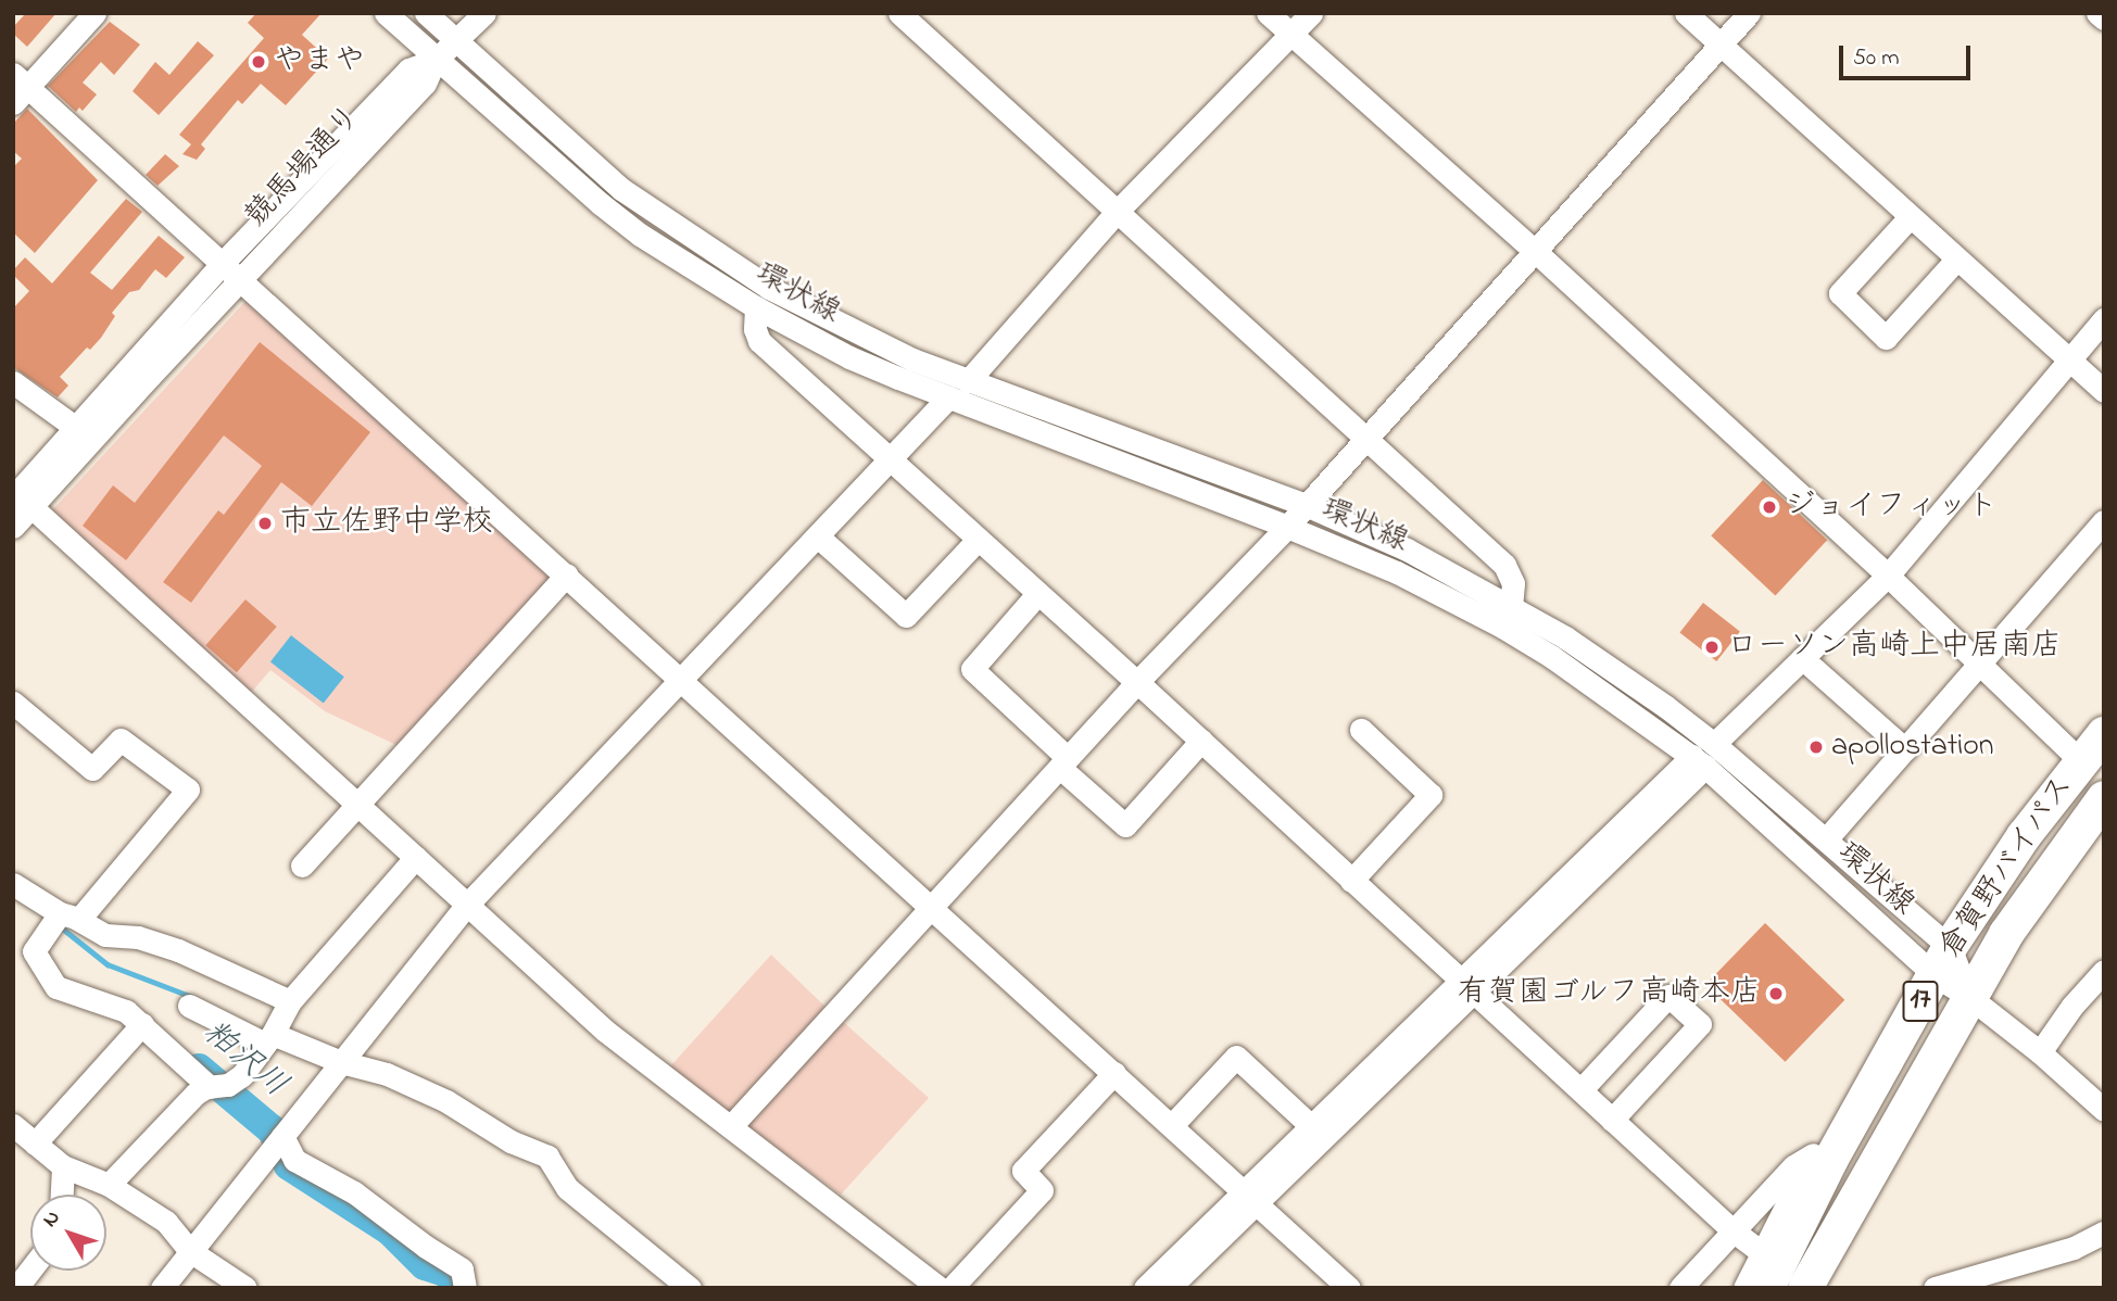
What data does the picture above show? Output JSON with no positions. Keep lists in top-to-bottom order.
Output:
{
  "streets": {
    "highway": ["倉賀野バイパス", "17"],
    "street": ["競馬場通り", "環状線"]
  },
  "crossings": [
    ["競馬場通り", "環状線"],
    ["環状線", "倉賀野バイパス"]
  ],
  "water": ["粕沢川"],
  "places": [
    "やまや",
    "ジョイフィット",
    "市立佐野中学校",
    "ローソン高崎上中居南店",
    "apollostation",
    "有賀園ゴルフ高崎本店"
  ],
  "scale_bar": "50 m",
  "north": "top left"
}
